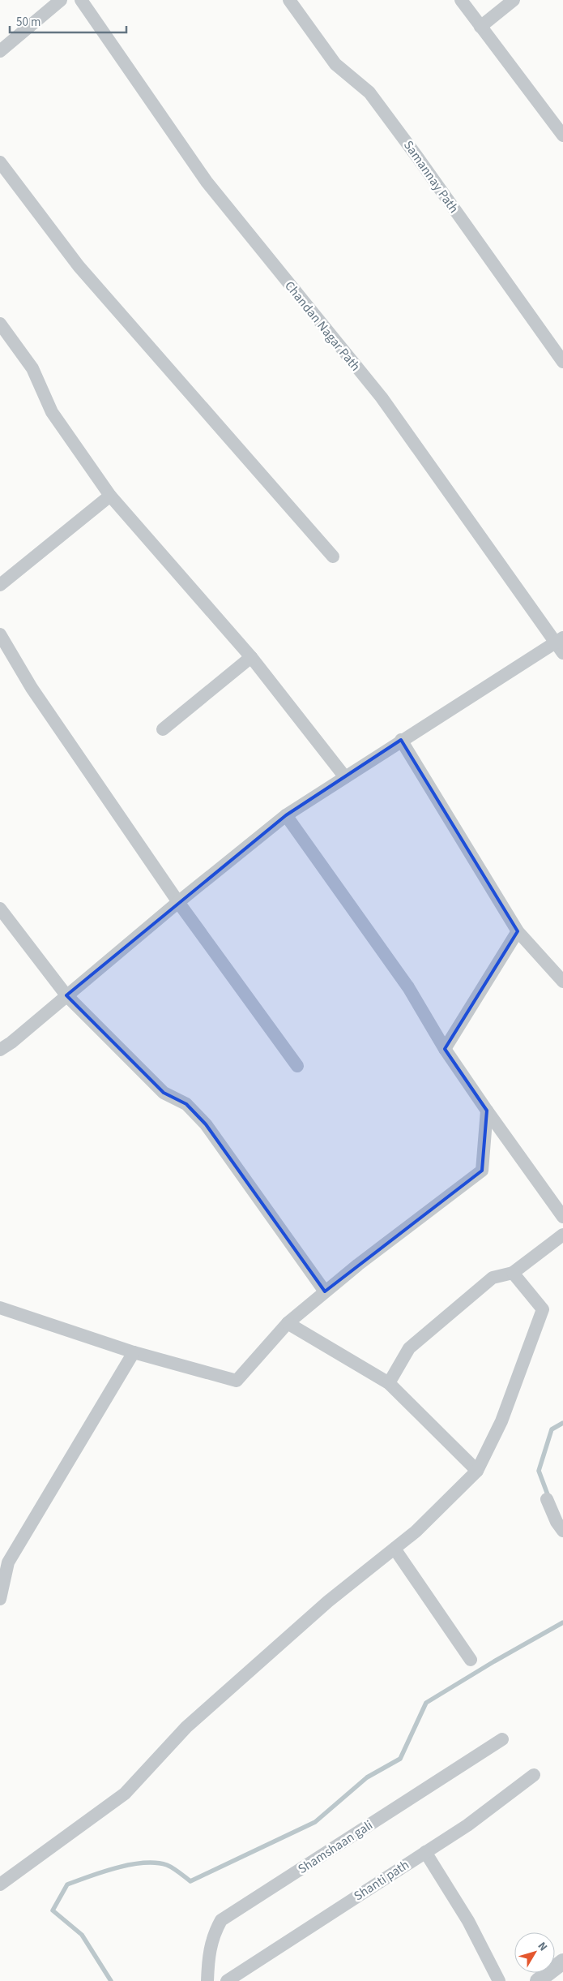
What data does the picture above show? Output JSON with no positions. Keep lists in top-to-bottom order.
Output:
{
  "streets": {
    "street": [
      "Samannay Path",
      "Chandan Nagar Path",
      "Shamshaan gali",
      "Shanti path"
    ]
  },
  "scale_bar": "50 m",
  "north": "top right"
}
